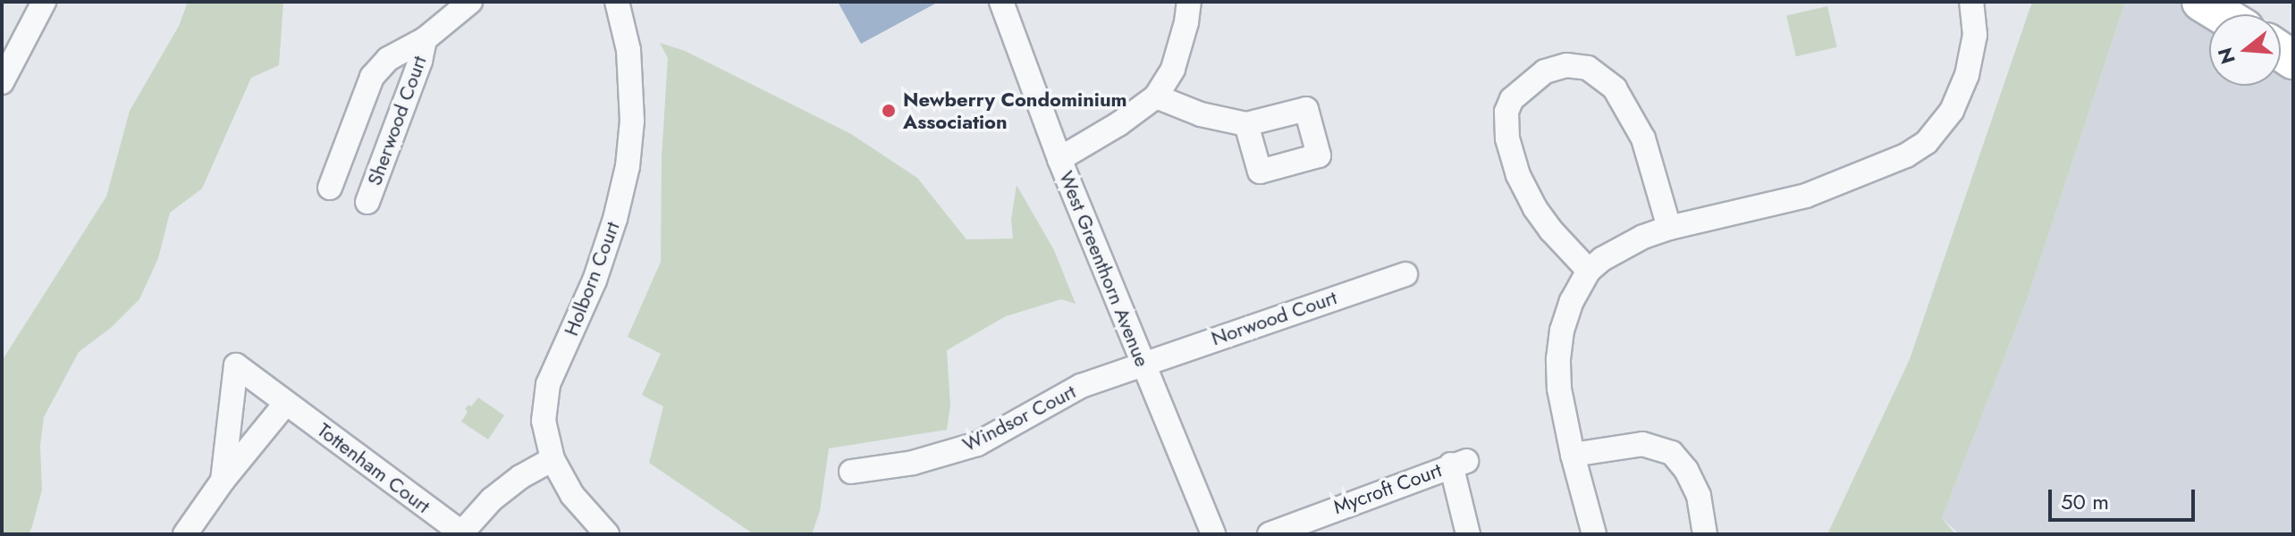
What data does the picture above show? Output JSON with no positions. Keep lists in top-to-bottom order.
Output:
{
  "streets": {
    "street": [
      "Sherwood Court",
      "West Greenthorn Avenue",
      "Holborn Court",
      "Norwood Court",
      "Windsor Court",
      "Tottenham Court",
      "Mycroft Court"
    ]
  },
  "crossings": [
    ["West Greenthorn Avenue", "Norwood Court"],
    ["West Greenthorn Avenue", "Windsor Court"],
    ["Norwood Court", "Windsor Court"]
  ],
  "places": ["Newberry Condominium Association"],
  "scale_bar": "50 m",
  "north": "left"
}
